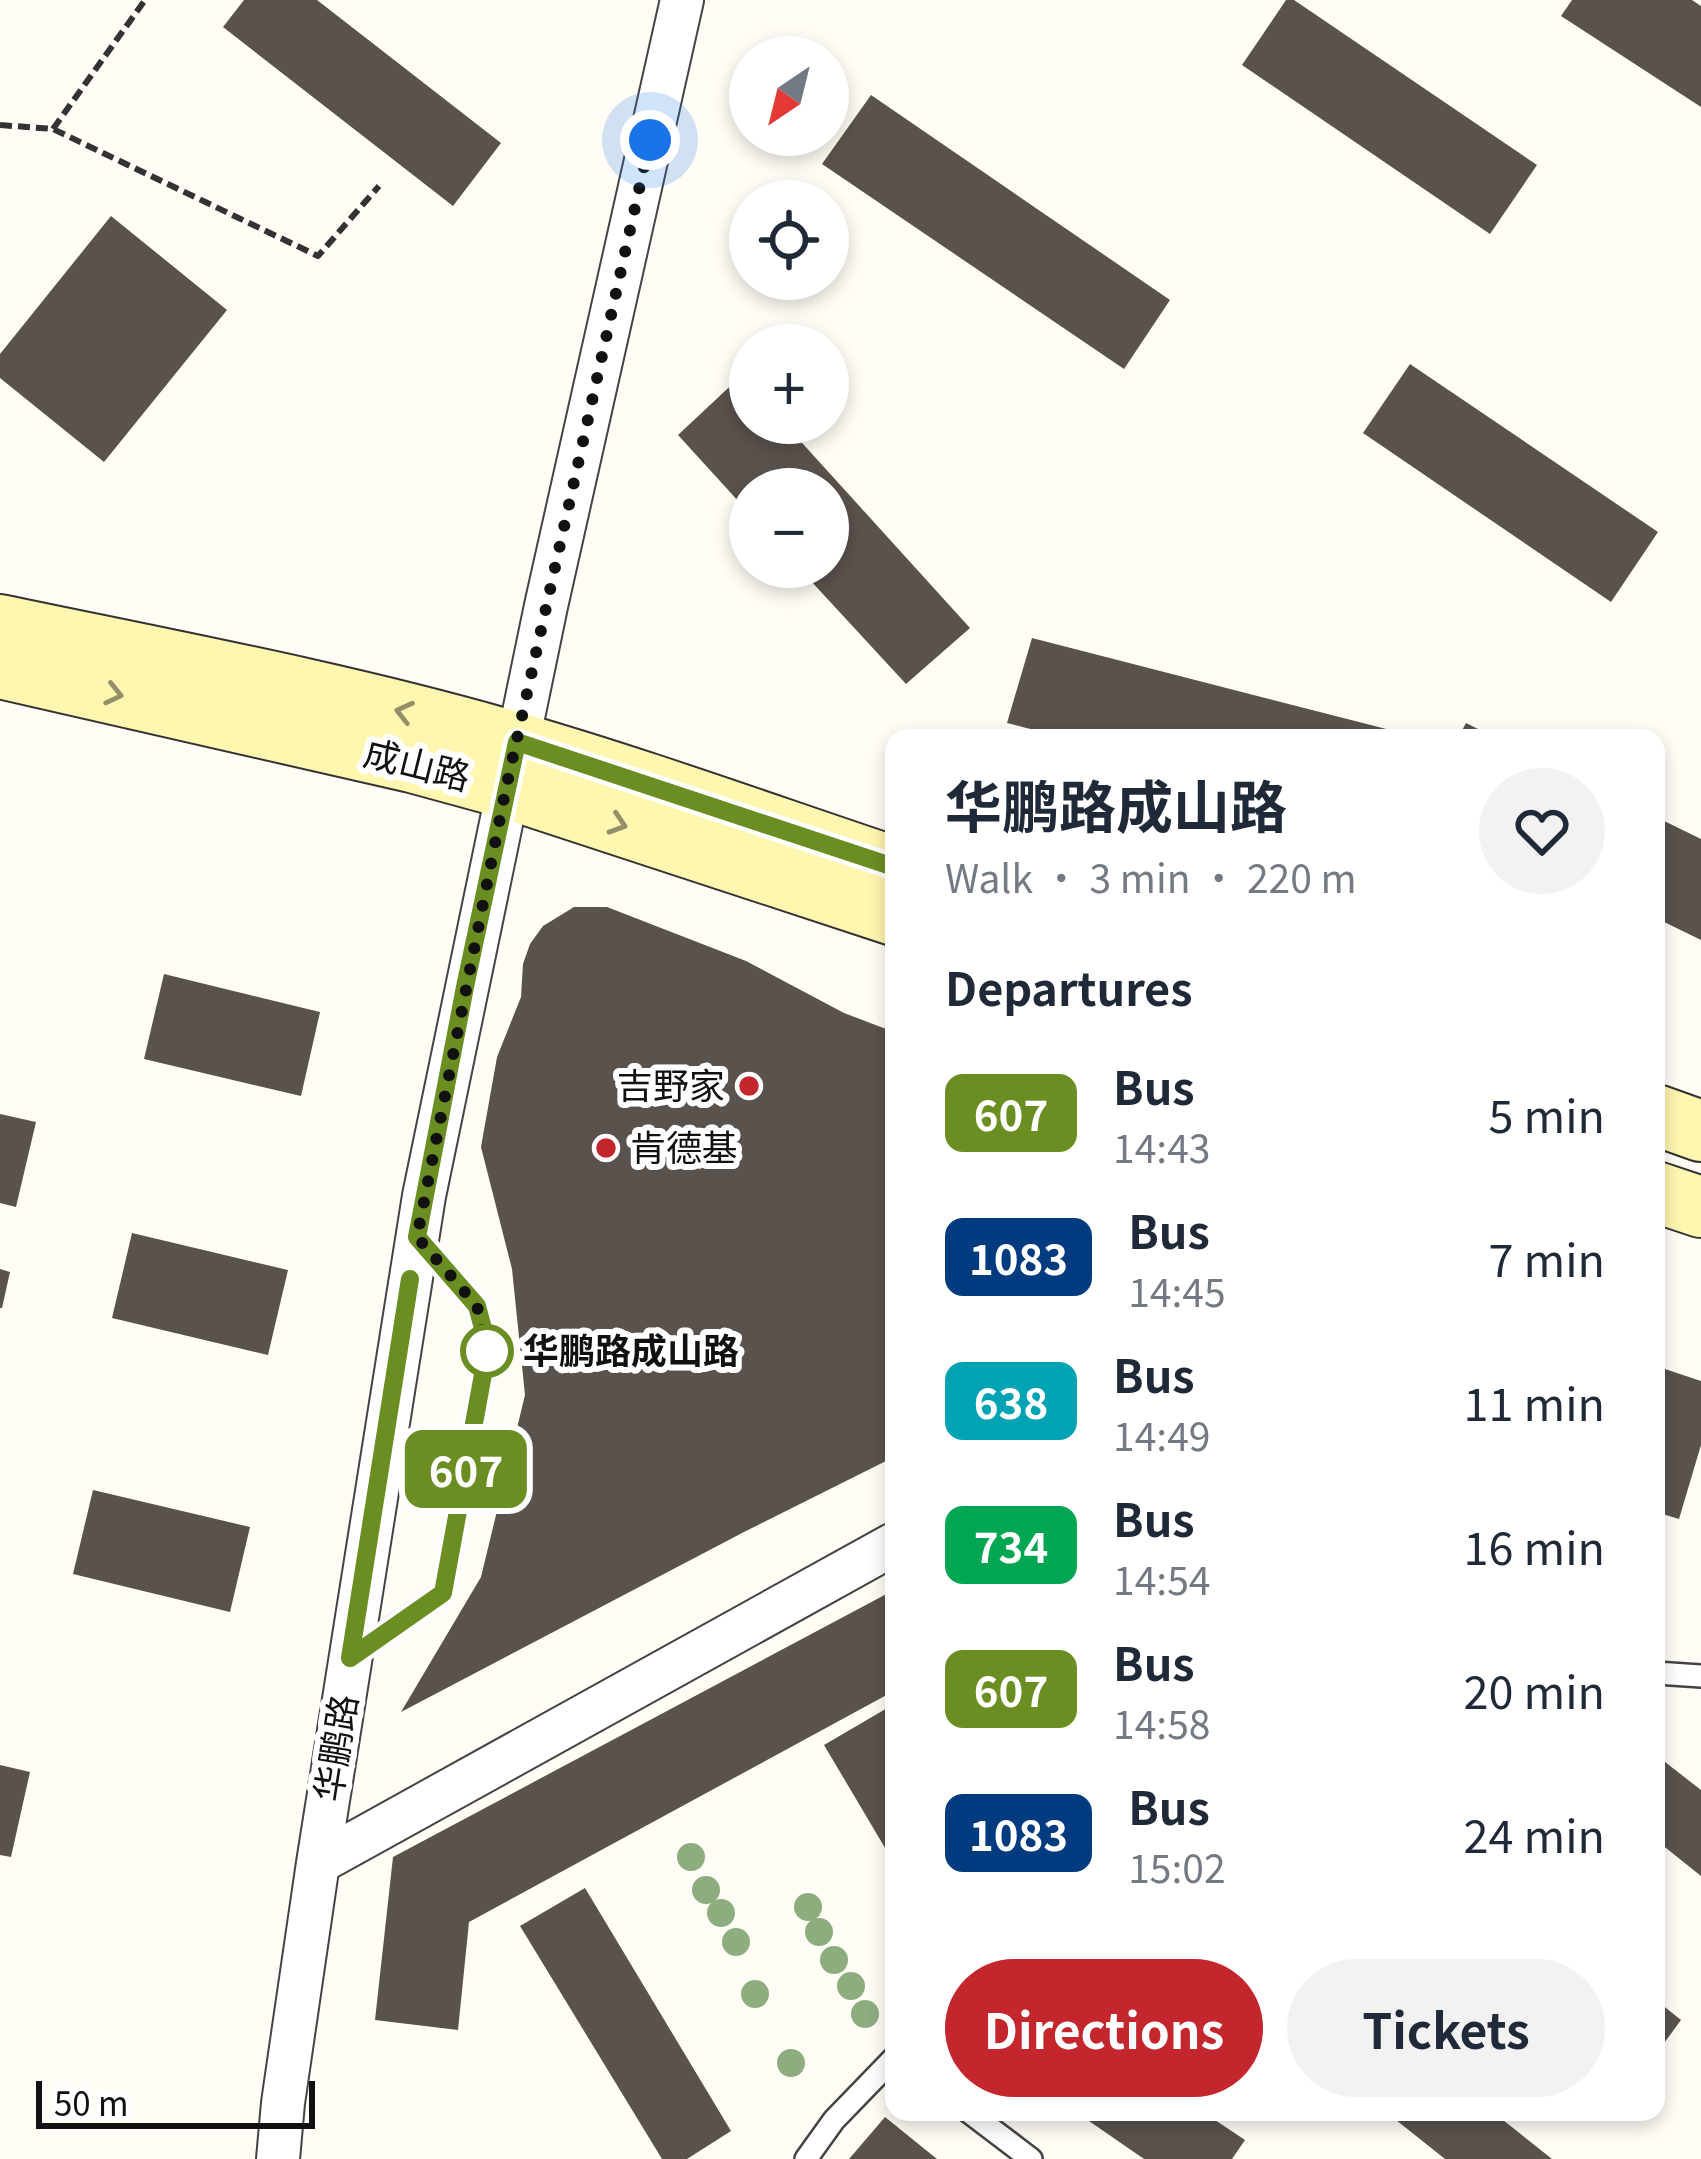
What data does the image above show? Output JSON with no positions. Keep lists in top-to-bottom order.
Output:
{
  "streets": {
    "main road": ["成山路"],
    "street": ["华鹏路"]
  },
  "crossings": [
    ["成山路", "华鹏路"]
  ],
  "places": ["吉野家", "肯德基", "华鹏路成山路"],
  "lines": ["bus line 607"],
  "scale_bar": "50 m",
  "north": "bottom left",
  "page": {
    "on_map": "607",
    "map_buttons": ["+", "−"],
    "heading": [
      ["华鹏路成山路", "Walk · 3 min · 220 m"],
      "Departures"
    ],
    "list": [
      {
        "mark": "607",
        "name": "Bus",
        "note": "14:43",
        "value": "5 min"
      },
      {
        "mark": "1083",
        "name": "Bus",
        "note": "14:45",
        "value": "7 min"
      },
      {
        "mark": "638",
        "name": "Bus",
        "note": "14:49",
        "value": "11 min"
      },
      {
        "mark": "734",
        "name": "Bus",
        "note": "14:54",
        "value": "16 min"
      },
      {
        "mark": "607",
        "name": "Bus",
        "note": "14:58",
        "value": "20 min"
      },
      {
        "mark": "1083",
        "name": "Bus",
        "note": "15:02",
        "value": "24 min"
      }
    ],
    "buttons": ["Directions", "Tickets"],
    "scale": "50 m"
  }
}
